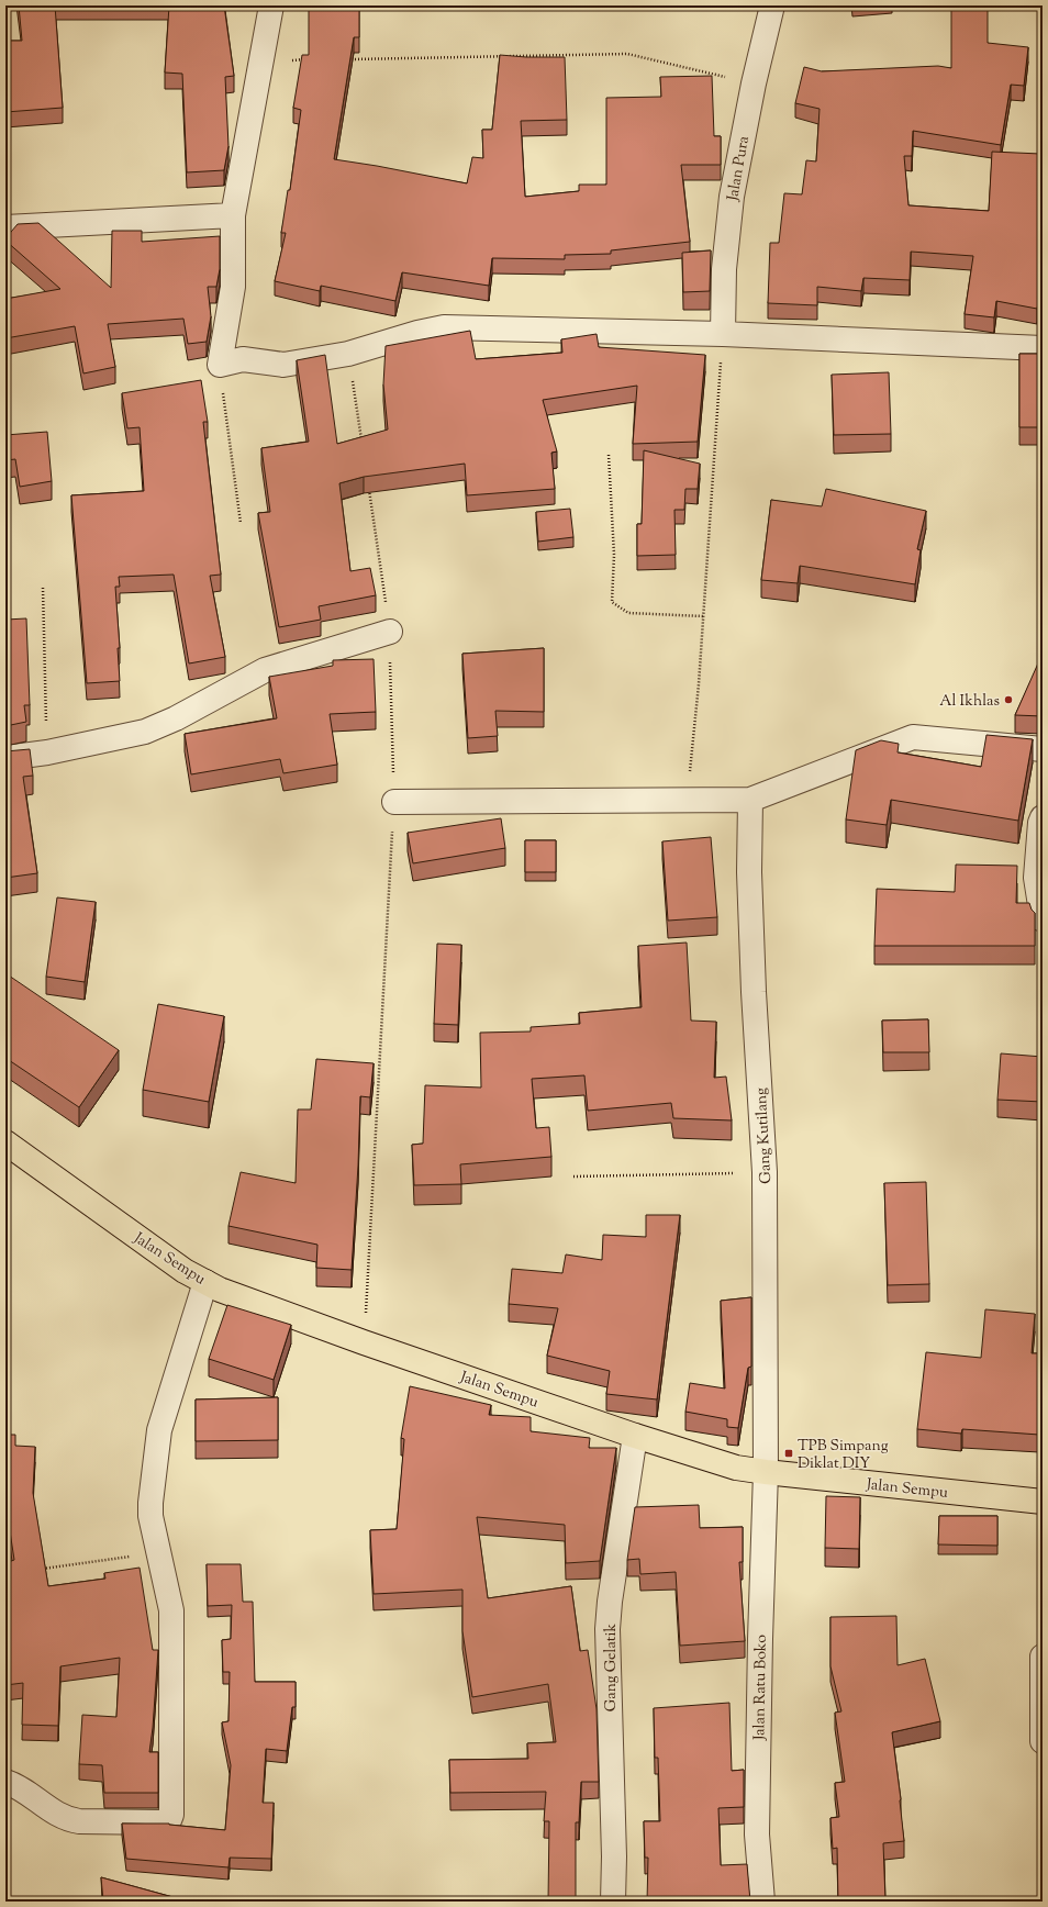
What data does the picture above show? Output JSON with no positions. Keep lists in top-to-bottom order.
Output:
{
  "streets": {
    "main road": ["Jalan Sempu"],
    "street": [
      "Jalan Pura",
      "Gang Kutilang",
      "Gang Gelatik",
      "Jalan Ratu Boko"
    ]
  },
  "crossings": [
    ["Gang Kutilang", "Jalan Sempu"],
    ["Gang Kutilang", "Jalan Ratu Boko"],
    ["Jalan Sempu", "Gang Gelatik"],
    ["Jalan Sempu", "Jalan Ratu Boko"]
  ],
  "places": {
    "other": ["Al Ikhlas"],
    "transit": ["TPB Simpang Diklat DIY"]
  }
}
